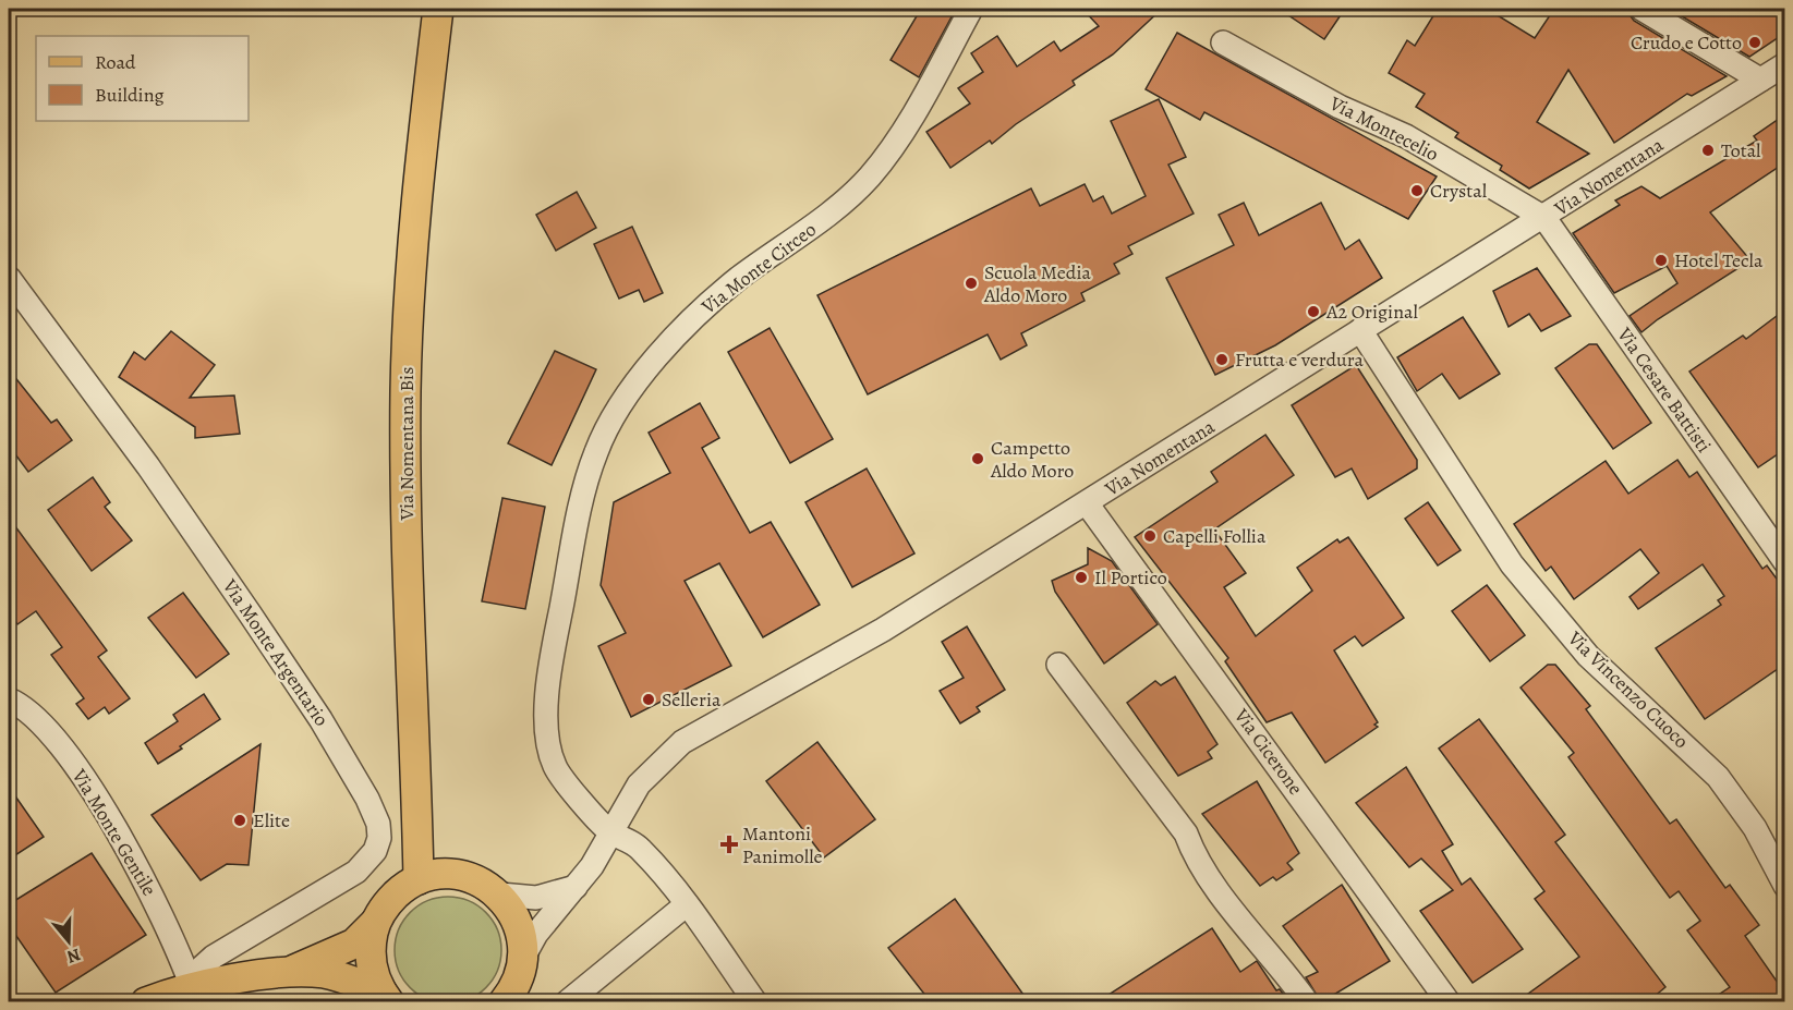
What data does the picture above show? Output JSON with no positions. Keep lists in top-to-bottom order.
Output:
{
  "streets": {
    "main road": ["Via Nomentana Bis"],
    "street": [
      "Via Montecelio",
      "Via Nomentana",
      "Via Monte Circeo",
      "Via Cesare Battisti",
      "Via Monte Argentario",
      "Via Vincenzo Cuoco",
      "Via Cicerone",
      "Via Monte Gentile"
    ]
  },
  "crossings": [
    ["Via Montecelio", "Via Nomentana"],
    ["Via Montecelio", "Via Cesare Battisti"],
    ["Via Nomentana", "Via Monte Circeo"],
    ["Via Nomentana", "Via Cesare Battisti"],
    ["Via Nomentana", "Via Vincenzo Cuoco"],
    ["Via Nomentana", "Via Cicerone"],
    ["Via Monte Argentario", "Via Monte Gentile"]
  ],
  "places": {
    "other": [
      "Crudo e Cotto",
      "Total",
      "Crystal",
      "Hotel Tecla",
      "Scuola Media Aldo Moro",
      "A2 Original",
      "Frutta e verdura",
      "Campetto Aldo Moro",
      "Capelli Follia",
      "Il Portico",
      "Selleria",
      "Elite"
    ],
    "health": ["Mantoni Panimolle"]
  },
  "legend": ["Road", "Building"],
  "north": "bottom"
}
